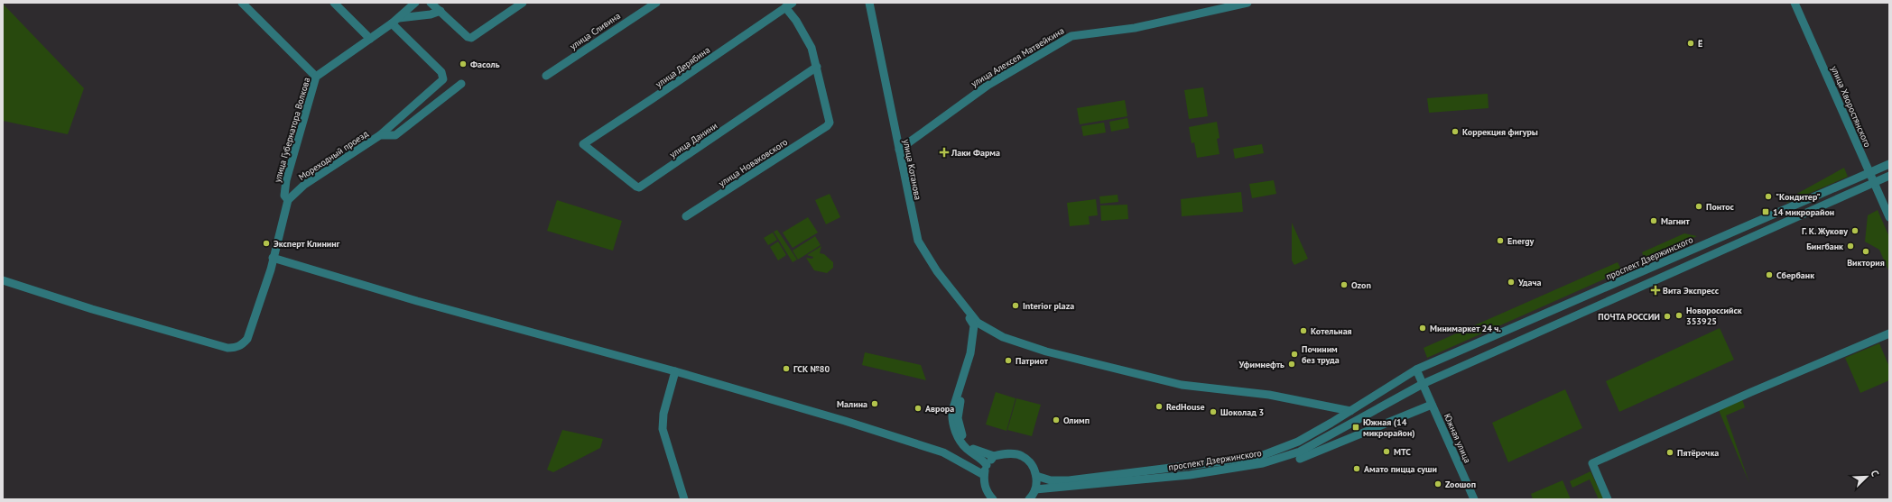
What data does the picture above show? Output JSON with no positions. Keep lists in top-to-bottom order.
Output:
{
  "streets": {
    "street": [
      "улица Сливина",
      "улица Алексея Матвейкина",
      "улица Дерябина",
      "улица Хворостянского",
      "улица Губернатора Волкова",
      "улица Данини",
      "Мореходный проезд",
      "улица Новаковского",
      "улица Котанова",
      "проспект Дзержинского",
      "Южная улица"
    ]
  },
  "crossings": [
    ["улица Алексея Матвейкина", "улица Котанова"],
    ["улица Дерябина", "улица Данини"],
    ["улица Хворостянского", "проспект Дзержинского"],
    ["улица Губернатора Волкова", "Мореходный проезд"],
    ["улица Данини", "улица Новаковского"],
    ["проспект Дзержинского", "Южная улица"]
  ],
  "places": {
    "other": [
      "Ё",
      "Фасоль",
      "Коррекция фигуры",
      "\"Кондитер\"",
      "Понтос",
      "Магнит",
      "Г. К. Жукову",
      "Energy",
      "Эксперт Клининг",
      "Бингбанк",
      "Виктория",
      "Сбербанк",
      "Удача",
      "Ozon",
      "Interior plaza",
      "Новороссийск 353925",
      "ПОЧТА РОССИИ",
      "Минимаркет 24 ч.",
      "Котельная",
      "Починим без труда",
      "Патриот",
      "Уфимнефть",
      "ГСК №80",
      "Малина",
      "RedHouse",
      "Аврора",
      "Шоколад 3",
      "Олимп",
      "МТС",
      "Пятёрочка",
      "Амато пицца суши",
      "Zooшоп"
    ],
    "health": ["Лаки Фарма", "Вита Экспресс"],
    "transit": ["14 микрорайон", "Южная (14 микрорайон)"]
  },
  "north": "top right"
}
